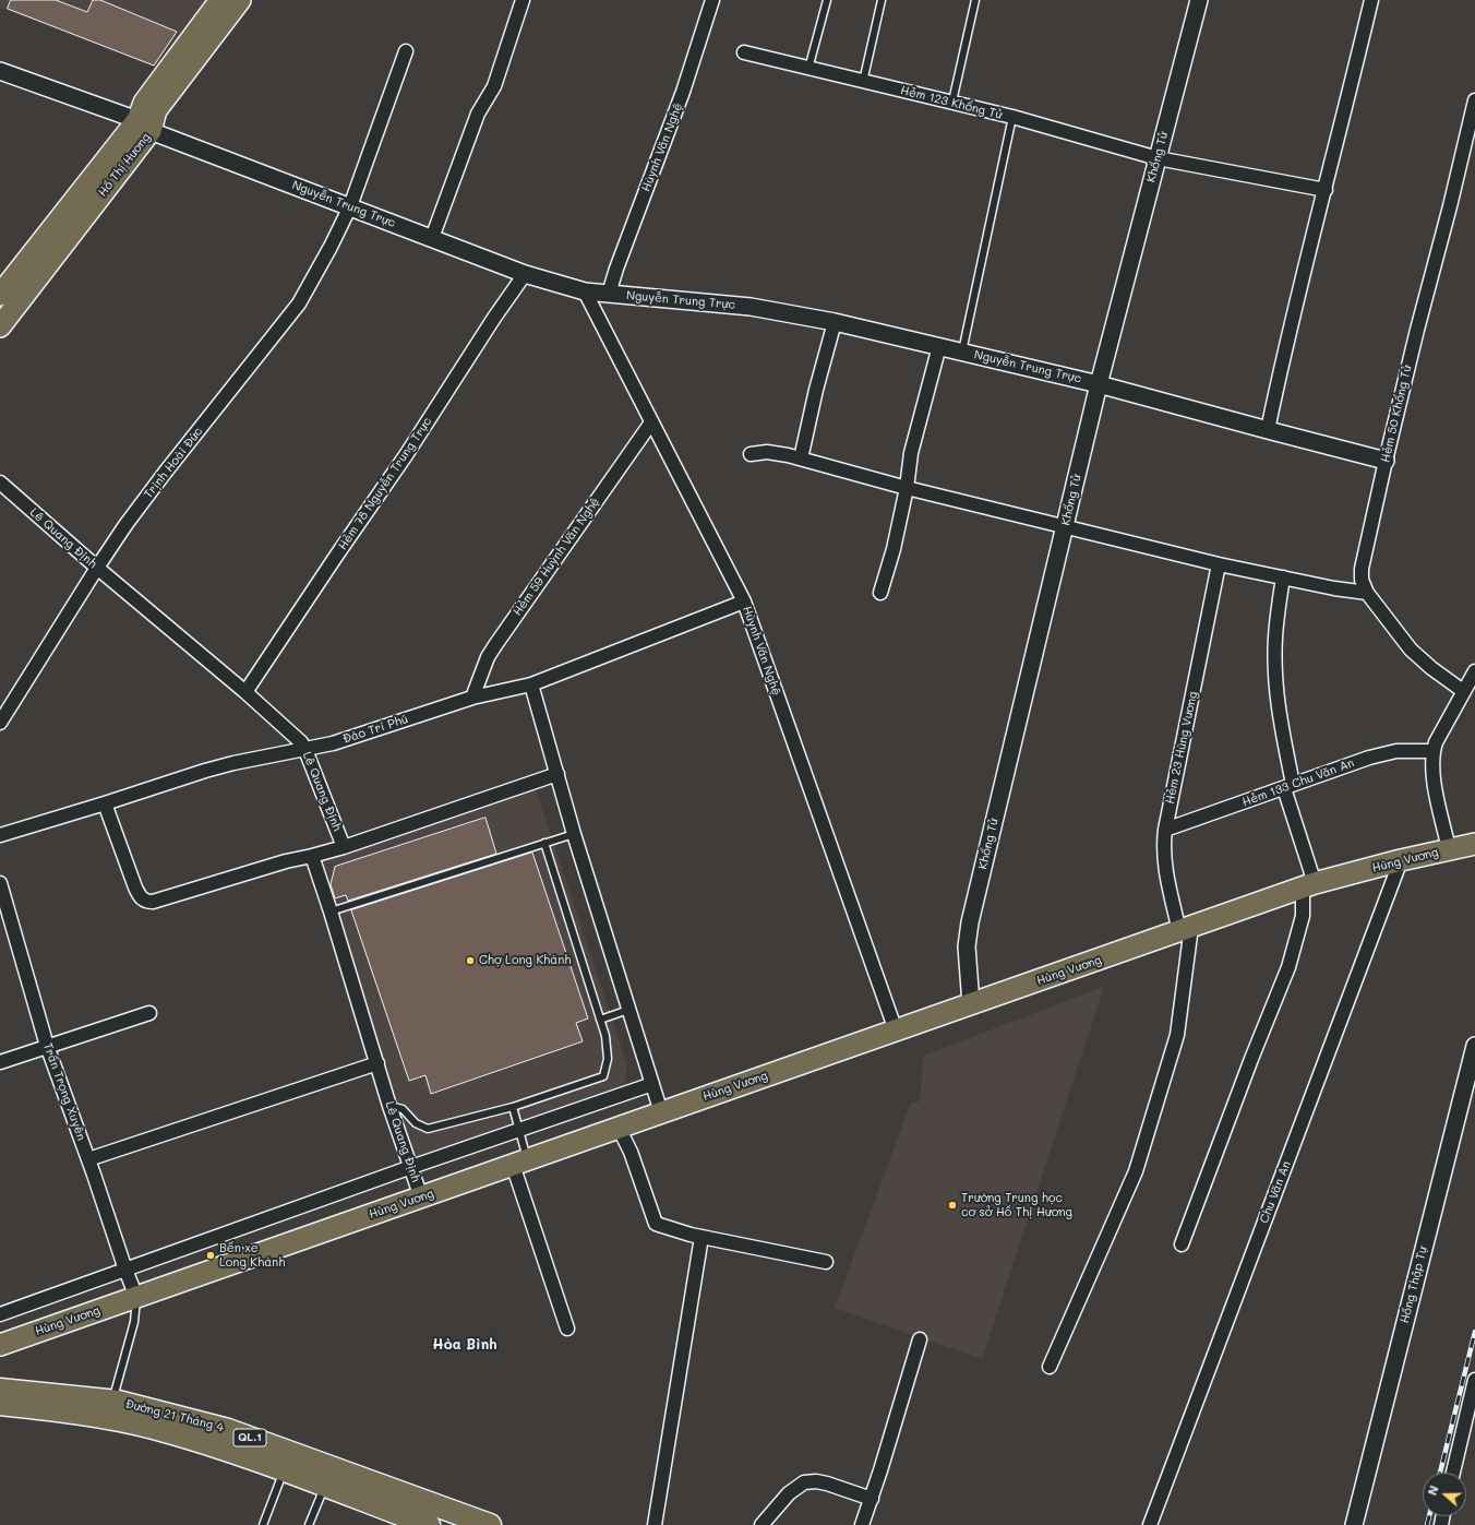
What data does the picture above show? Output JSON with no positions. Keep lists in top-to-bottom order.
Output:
{
  "streets": {
    "highway": ["Đường 21 Tháng 4", "QL.1"],
    "main road": ["Hồ Thị Hương", "Hùng Vương"],
    "street": [
      "Hẻm 123 Khổng Tử",
      "Hùynh Văn Nghệ",
      "Khổng Tử",
      "Nguyễn Trung Trực",
      "Hẻm 50 Khổng Tử",
      "Trịnh Hoài Đức",
      "Hẻm 78 Nguyễn Trung Trực",
      "Lê Quang Định",
      "Hẻm 59 Huỳnh Văn Nghệ",
      "Đào Trí Phú",
      "Hẻm 23 Hùng Vương",
      "Hẻm 133 Chu Văn An",
      "Trần Trọng Xuyên",
      "Chu Văn An",
      "Hồng Thập Tự"
    ]
  },
  "crossings": [
    ["Hẻm 123 Khổng Tử", "Khổng Tử"],
    ["Hùynh Văn Nghệ", "Nguyễn Trung Trực"],
    ["Hùynh Văn Nghệ", "Hẻm 59 Huỳnh Văn Nghệ"],
    ["Hùynh Văn Nghệ", "Đào Trí Phú"],
    ["Hùynh Văn Nghệ", "Hùng Vương"],
    ["Khổng Tử", "Nguyễn Trung Trực"],
    ["Khổng Tử", "Hùng Vương"],
    ["Hồ Thị Hương", "Nguyễn Trung Trực"],
    ["Nguyễn Trung Trực", "Hẻm 50 Khổng Tử"],
    ["Nguyễn Trung Trực", "Trịnh Hoài Đức"],
    ["Nguyễn Trung Trực", "Hẻm 78 Nguyễn Trung Trực"],
    ["Trịnh Hoài Đức", "Lê Quang Định"],
    ["Hẻm 78 Nguyễn Trung Trực", "Lê Quang Định"],
    ["Lê Quang Định", "Đào Trí Phú"],
    ["Lê Quang Định", "Hùng Vương"],
    ["Hẻm 59 Huỳnh Văn Nghệ", "Đào Trí Phú"],
    ["Hẻm 23 Hùng Vương", "Hẻm 133 Chu Văn An"],
    ["Hẻm 23 Hùng Vương", "Hùng Vương"],
    ["Hùng Vương", "Trần Trọng Xuyên"],
    ["Hùng Vương", "Chu Văn An"]
  ],
  "districts": ["Hòa Bình"],
  "places": ["Chợ Long Khánh", "Trường Trung học cơ sở Hồ Thị Hương", "Bến xe Long Khánh"],
  "north": "left"
}
